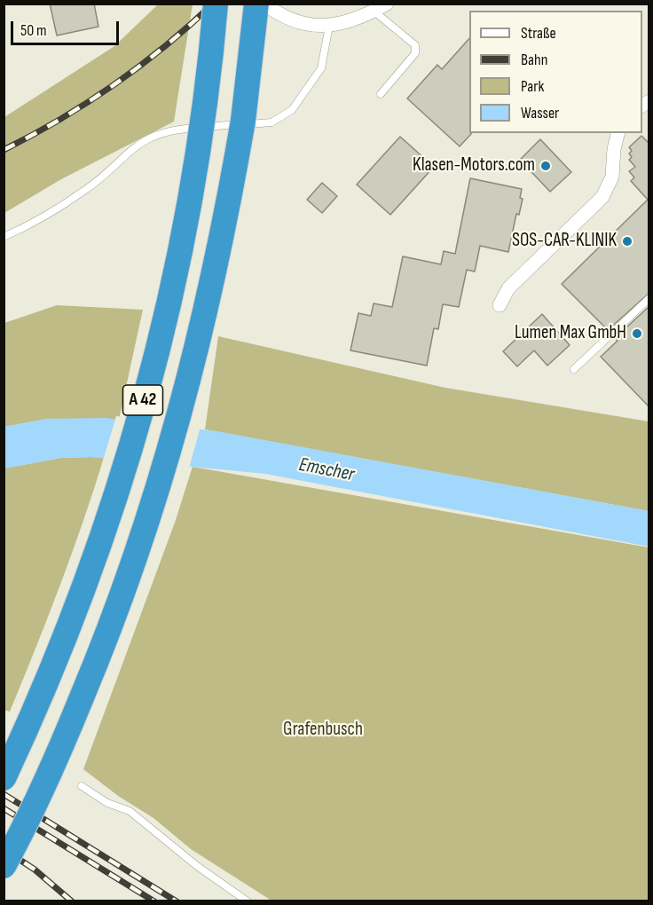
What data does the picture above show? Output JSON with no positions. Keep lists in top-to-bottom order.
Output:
{
  "streets": {
    "highway": ["A 42"]
  },
  "water": ["Emscher"],
  "parks": ["Grafenbusch"],
  "places": ["Klasen-Motors.com", "SOS-CAR-KLINIK", "Lumen Max GmbH"],
  "legend": [
    "Straße",
    "Bahn",
    "Park",
    "Wasser"
  ],
  "scale_bar": "50 m"
}
